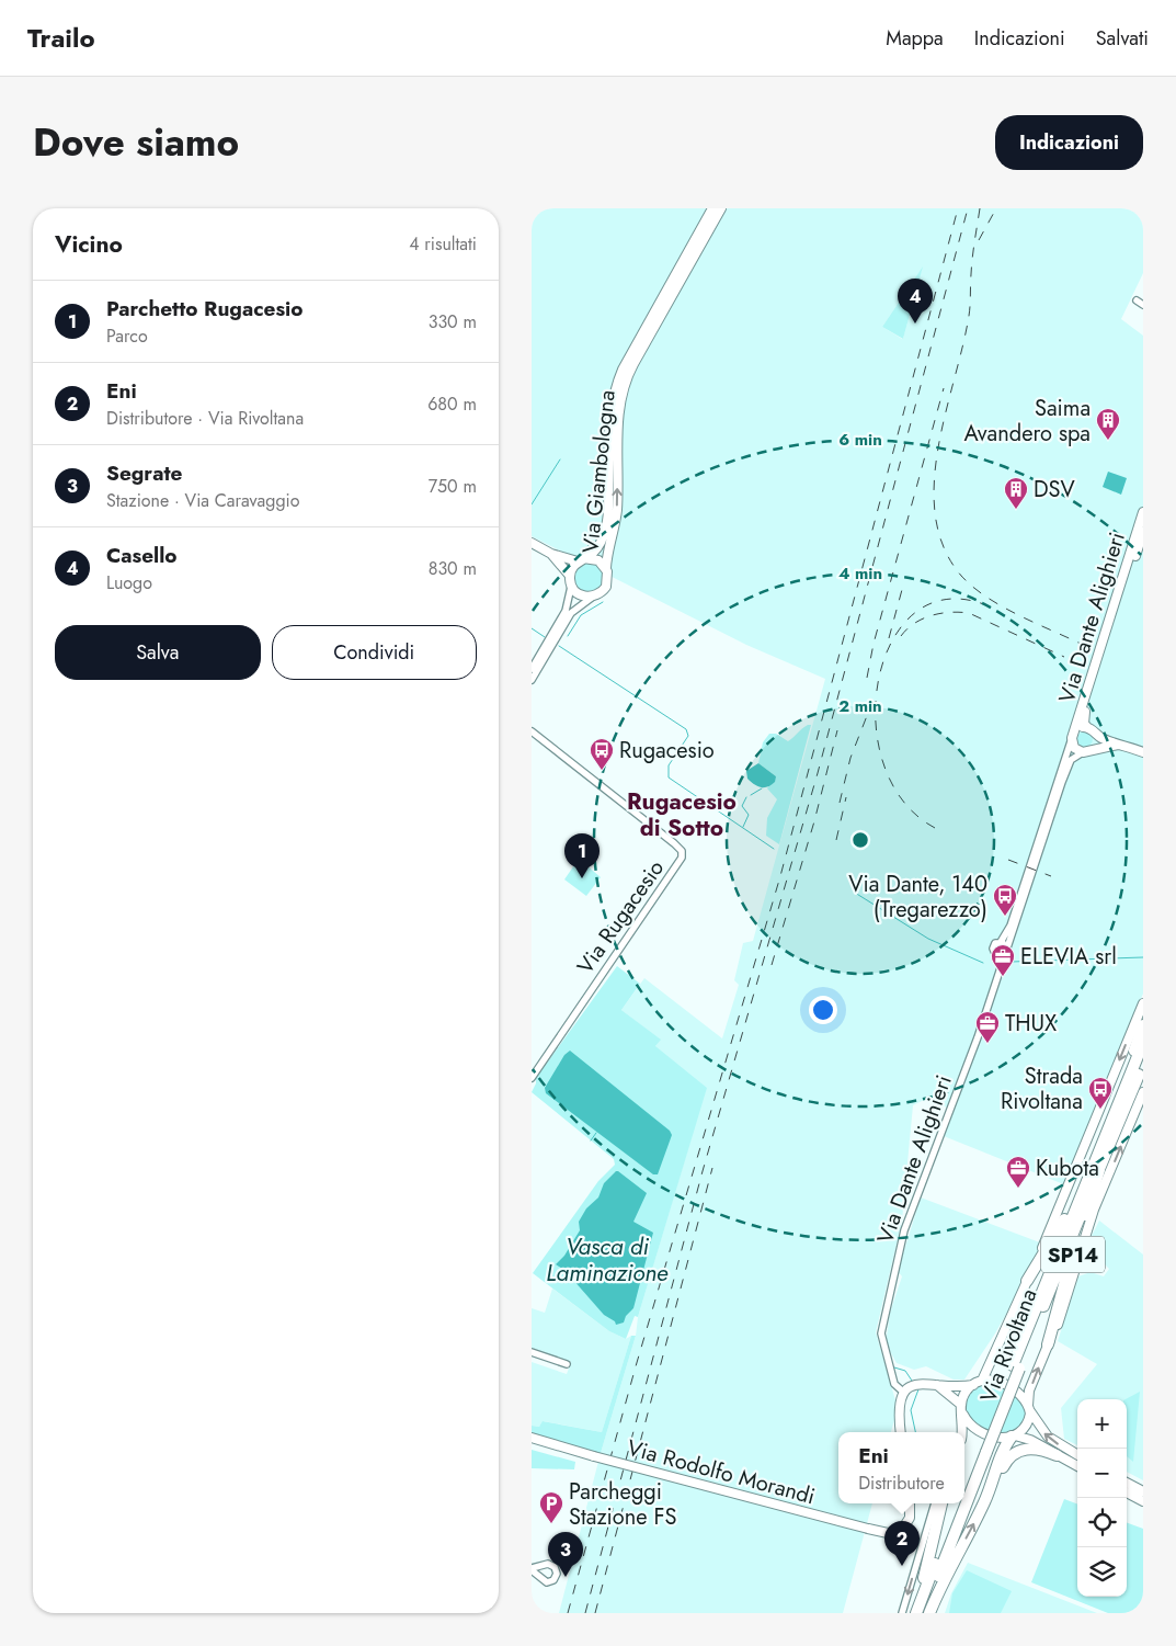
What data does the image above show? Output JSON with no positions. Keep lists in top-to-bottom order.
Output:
{
  "streets": {
    "highway": ["SP14", "Via Rivoltana"],
    "street": [
      "Via Giambologna",
      "Via Dante Alighieri",
      "Via Rugacesio",
      "Via Rodolfo Morandi"
    ]
  },
  "crossings": [
    ["SP14", "Via Rivoltana"]
  ],
  "districts": ["Rugacesio di Sotto"],
  "water": ["Vasca di Laminazione"],
  "places": {
    "building": ["Saima Avandero spa", "DSV"],
    "bus stop": ["Rugacesio", "Via Dante, 140 (Tregarezzo)", "Strada Rivoltana"],
    "office": ["ELEVIA srl", "THUX", "Kubota"],
    "parking": ["Parcheggi Stazione FS"]
  },
  "page": {
    "header": "Trailo",
    "nav": ["Mappa", "Indicazioni", "Salvati"],
    "title": "Dove siamo",
    "buttons": [
      "Indicazioni",
      ["Salva", "Condividi"]
    ],
    "heading": ["Vicino", "4 risultati"],
    "pins": [
      "4",
      "1",
      "2",
      "3"
    ],
    "list": [
      {
        "mark": "1",
        "name": "Parchetto Rugacesio",
        "note": "Parco",
        "value": "330 m"
      },
      {
        "mark": "2",
        "name": "Eni",
        "note": "Distributore · Via Rivoltana",
        "value": "680 m"
      },
      {
        "mark": "3",
        "name": "Segrate",
        "note": "Stazione · Via Caravaggio",
        "value": "750 m"
      },
      {
        "mark": "4",
        "name": "Casello",
        "note": "Luogo",
        "value": "830 m"
      }
    ],
    "map_buttons": ["+", "−"],
    "popup": ["Eni", "Distributore"]
  },
  "rings": ["6 min", "4 min", "2 min"]
}
